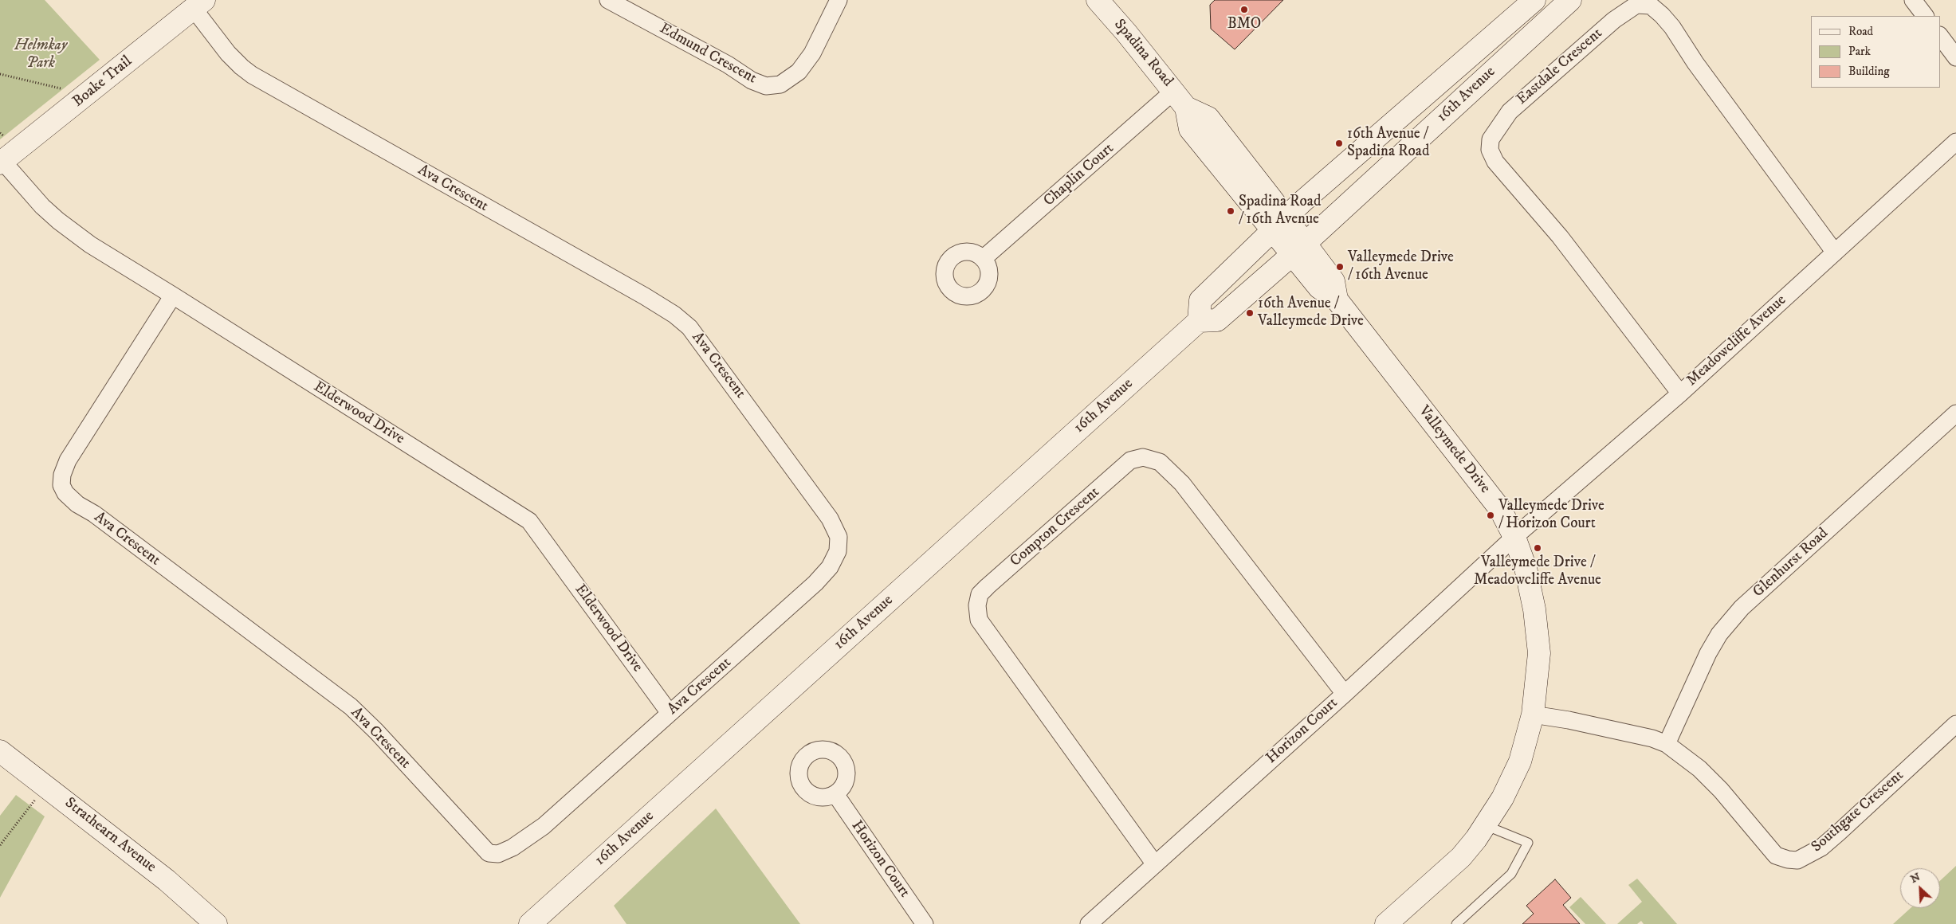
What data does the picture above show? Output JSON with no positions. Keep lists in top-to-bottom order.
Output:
{
  "streets": {
    "main road": [
      "Spadina Road",
      "Boake Trail",
      "16th Avenue",
      "Valleymede Drive",
      "Strathearn Avenue"
    ],
    "street": [
      "Edmund Crescent",
      "Eastdale Crescent",
      "Chaplin Court",
      "Ava Crescent",
      "Meadowcliffe Avenue",
      "Elderwood Drive",
      "Compton Crescent",
      "Glenhurst Road",
      "Horizon Court",
      "Southgate Crescent"
    ]
  },
  "crossings": [
    ["Spadina Road", "16th Avenue"],
    ["Spadina Road", "Chaplin Court"],
    ["Spadina Road", "Valleymede Drive"],
    ["Eastdale Crescent", "Meadowcliffe Avenue"],
    ["Boake Trail", "Ava Crescent"],
    ["Boake Trail", "Elderwood Drive"],
    ["16th Avenue", "Valleymede Drive"],
    ["Ava Crescent", "Elderwood Drive"],
    ["Meadowcliffe Avenue", "Valleymede Drive"],
    ["Meadowcliffe Avenue", "Horizon Court"],
    ["Valleymede Drive", "Horizon Court"],
    ["Valleymede Drive", "Southgate Crescent"],
    ["Compton Crescent", "Horizon Court"],
    ["Glenhurst Road", "Southgate Crescent"]
  ],
  "parks": ["Helmkay Park"],
  "places": [
    "BMO",
    "16th Avenue / Spadina Road",
    "Spadina Road / 16th Avenue",
    "Valleymede Drive / 16th Avenue",
    "16th Avenue / Valleymede Drive",
    "Valleymede Drive / Horizon Court",
    "Valleymede Drive / Meadowcliffe Avenue"
  ],
  "legend": ["Road", "Park", "Building"],
  "north": "top left"
}
